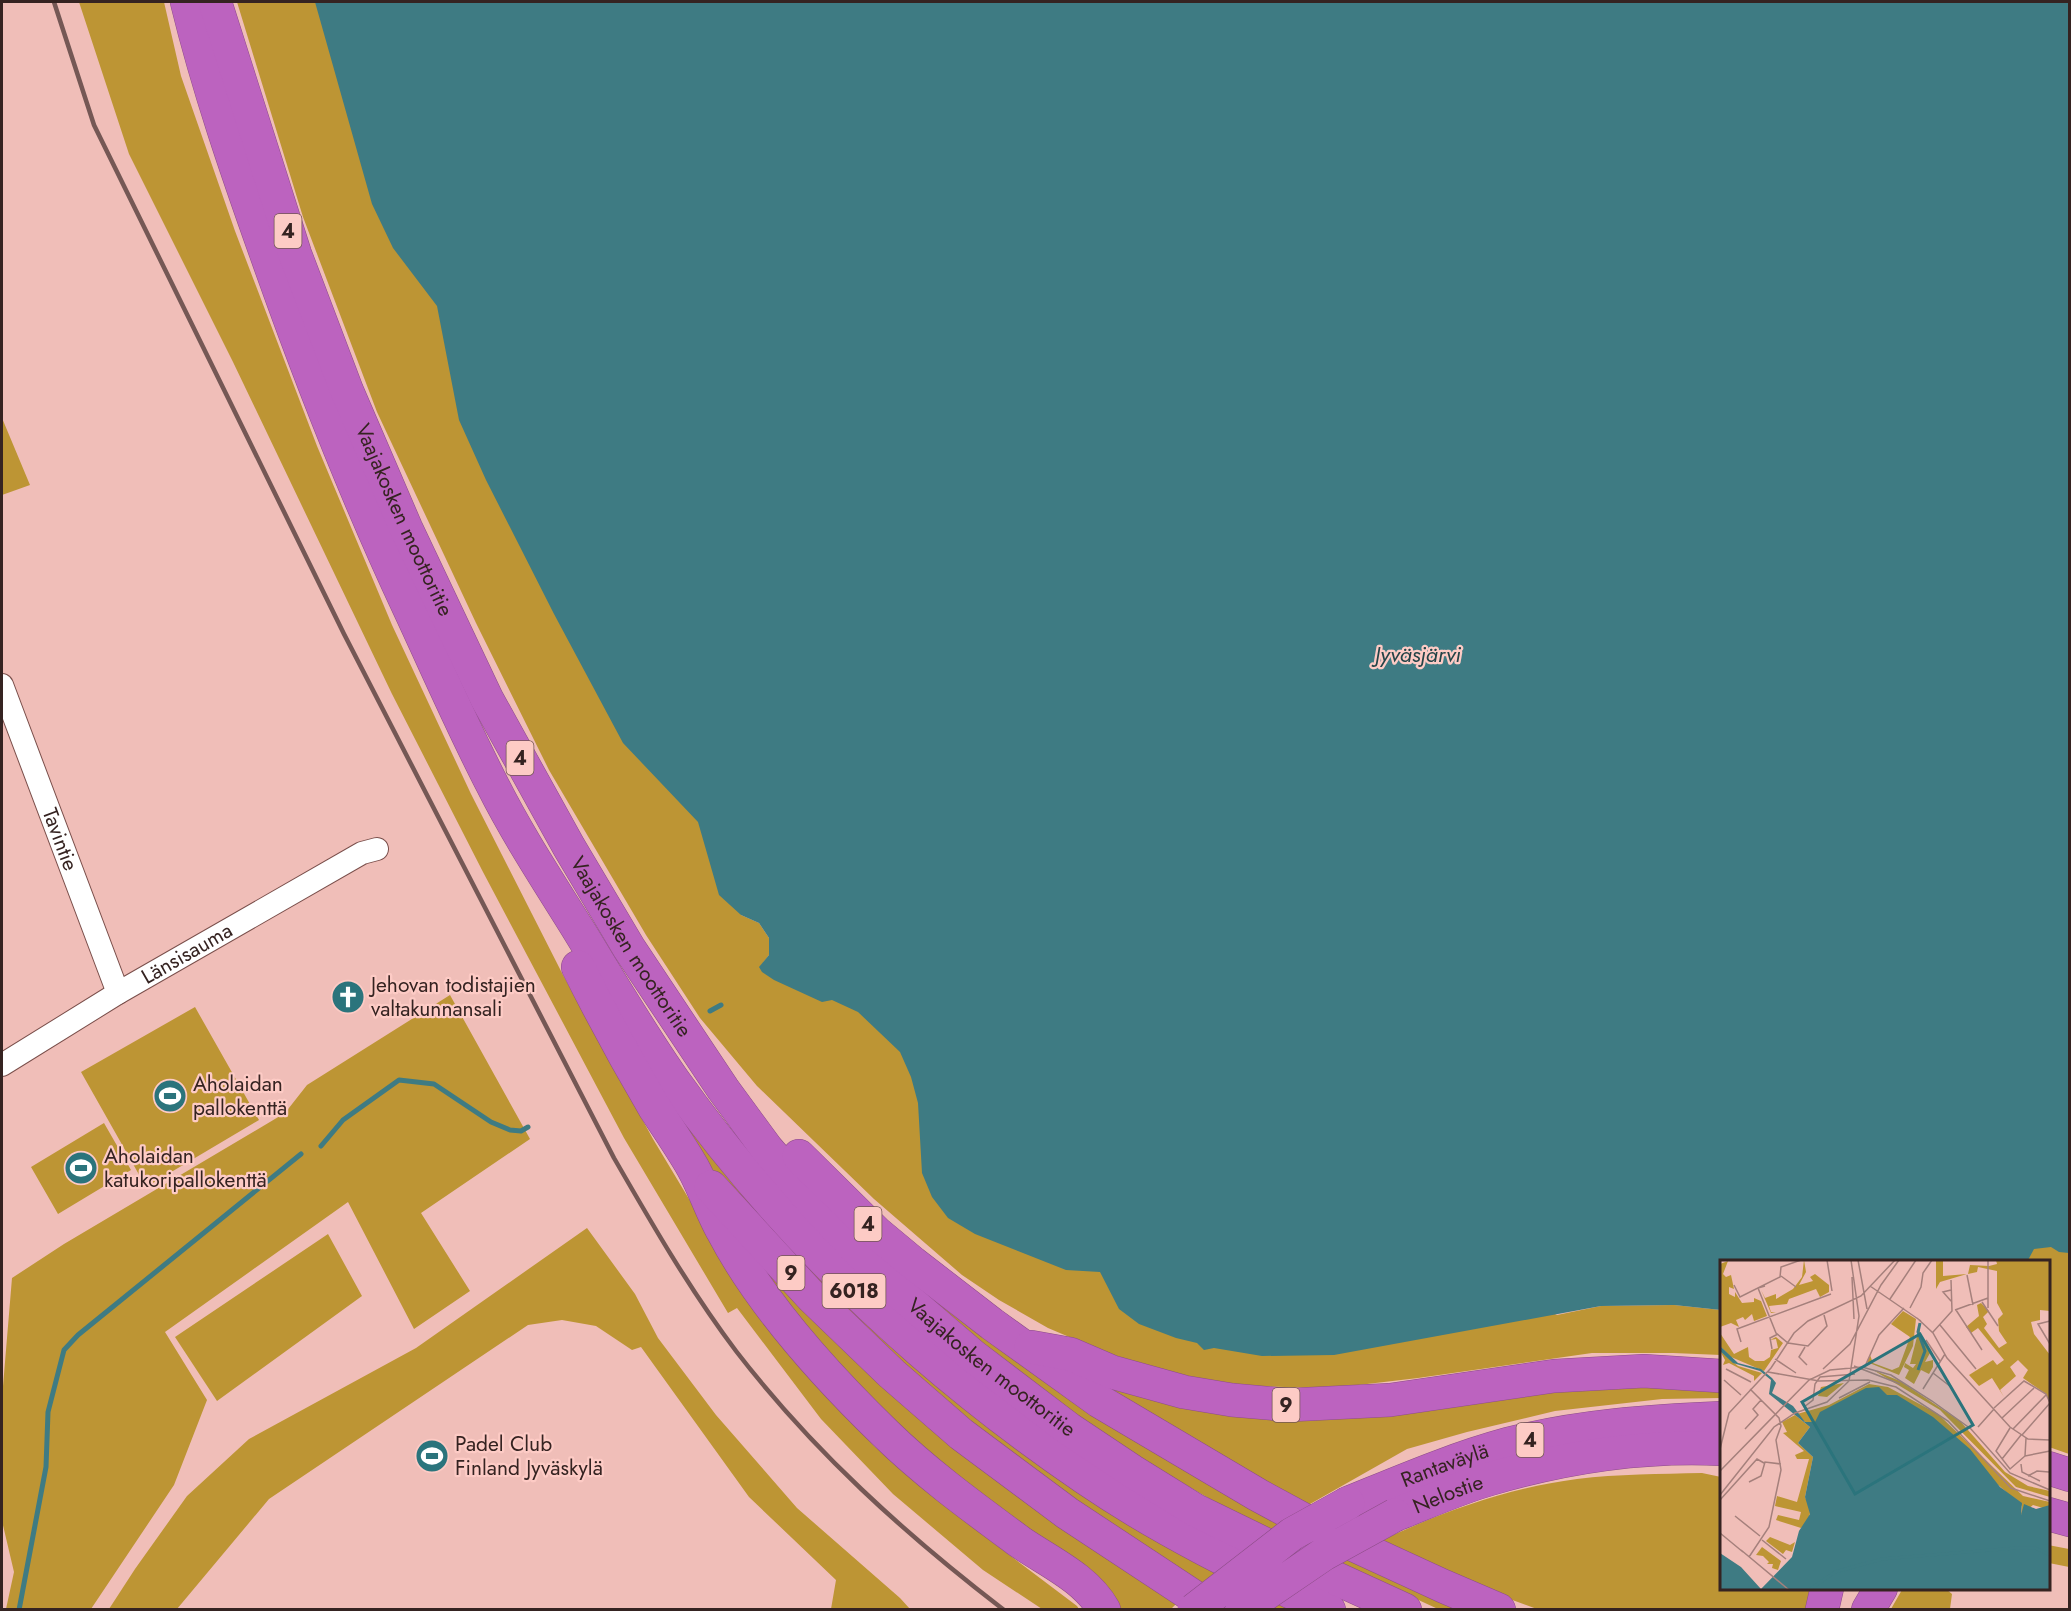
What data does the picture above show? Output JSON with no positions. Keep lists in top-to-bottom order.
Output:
{
  "streets": {
    "highway": [
      "4",
      "Vaajakosken moottoritie",
      "9",
      "6018",
      "Rantaväylä",
      "Nelostie"
    ],
    "street": ["Tavintie", "Länsisauma"]
  },
  "crossings": [
    ["4", "Vaajakosken moottoritie"],
    ["4", "9"],
    ["4", "Nelostie"],
    ["Tavintie", "Länsisauma"]
  ],
  "water": ["Jyväsjärvi"],
  "places": {
    "church": ["Jehovan todistajien valtakunnansali"],
    "sports": ["Aholaidan pallokenttä", "Aholaidan katukoripallokenttä", "Padel Club Finland Jyväskylä"]
  }
}
